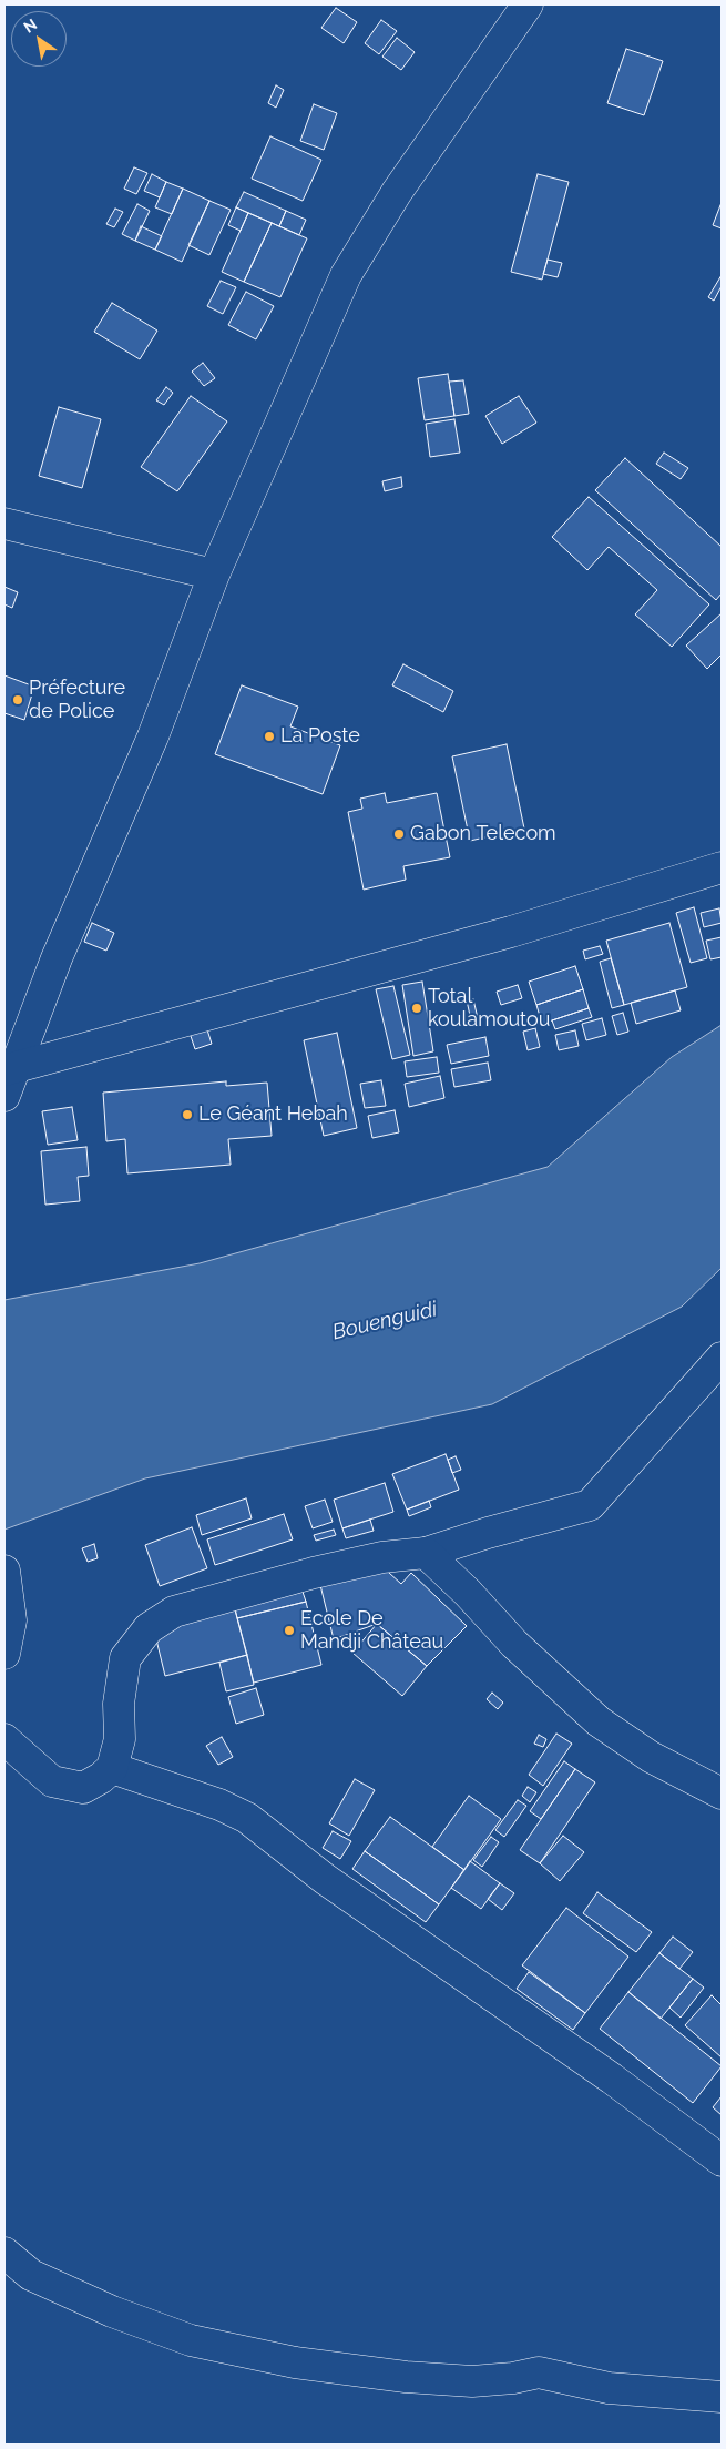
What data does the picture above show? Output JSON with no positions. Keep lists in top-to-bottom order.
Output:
{
  "water": ["Bouenguidi"],
  "places": [
    "Préfecture de Police",
    "La Poste",
    "Gabon Telecom",
    "Total koulamoutou",
    "Le Géant Hebah",
    "Ecole De Mandji Château"
  ],
  "north": "top left"
}
